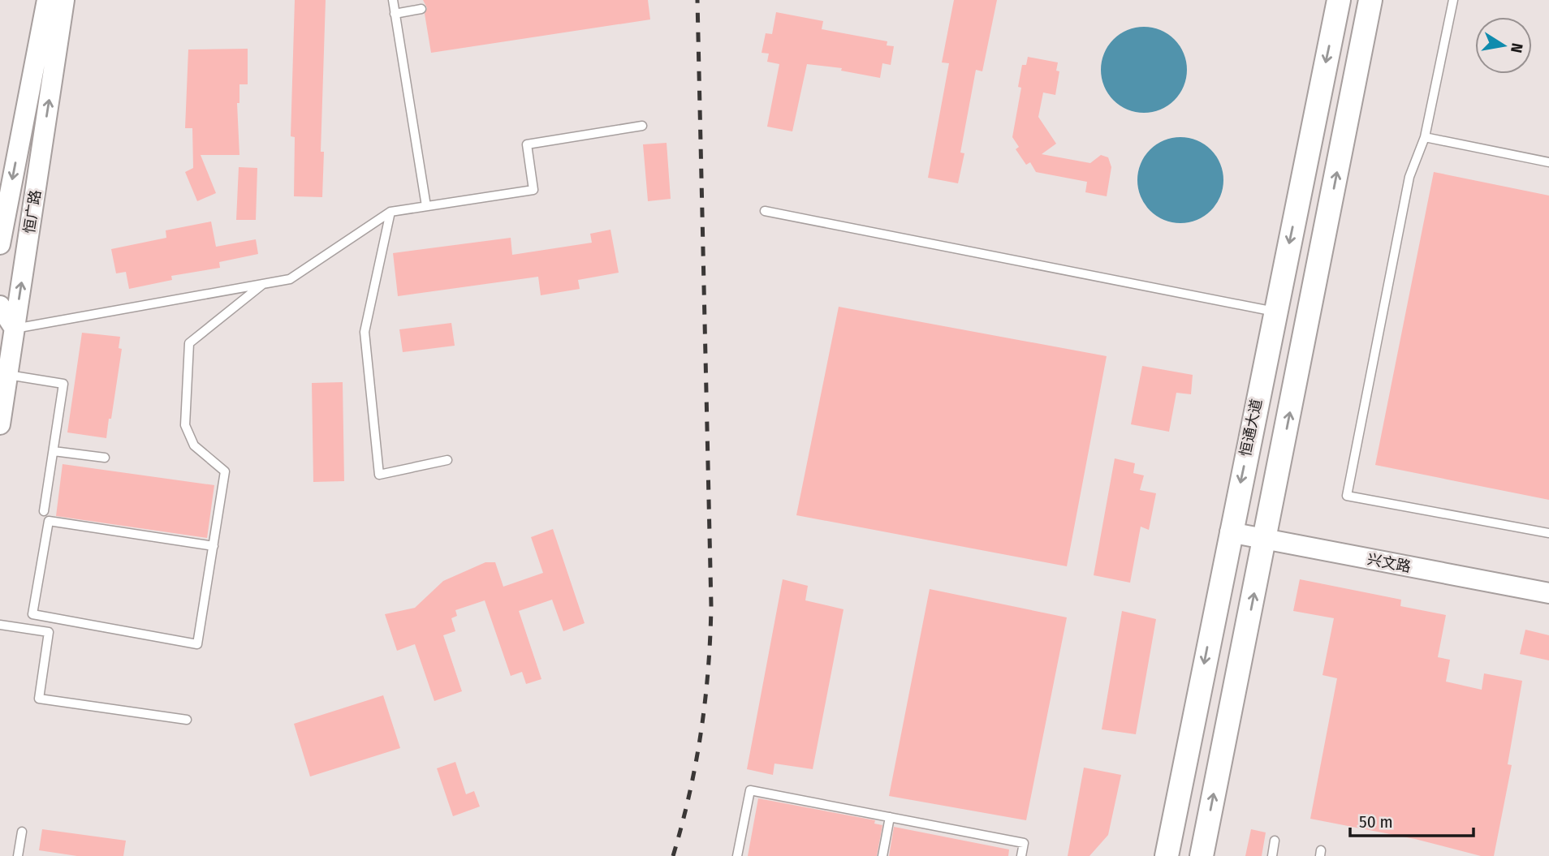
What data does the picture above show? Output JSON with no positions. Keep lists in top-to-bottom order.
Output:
{
  "streets": {
    "main road": ["恒通大道"],
    "street": ["恒广路", "兴文路"]
  },
  "crossings": [
    ["恒通大道", "兴文路"]
  ],
  "scale_bar": "50 m",
  "north": "right"
}
